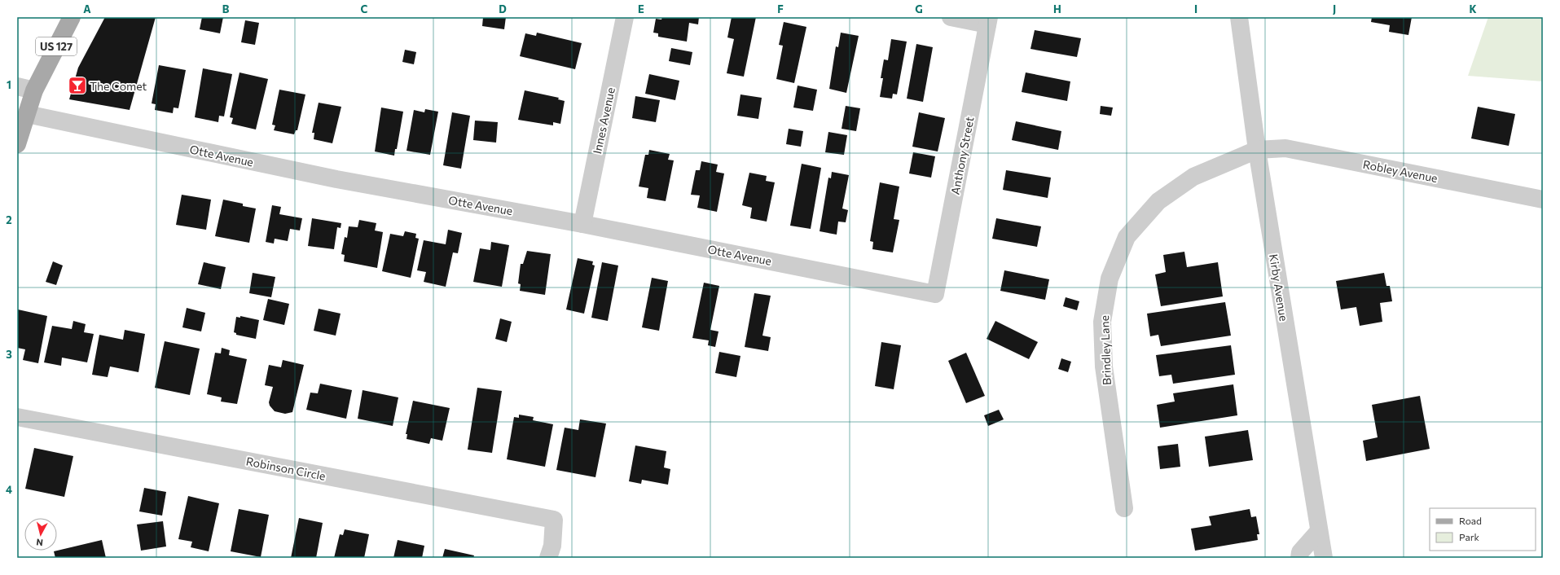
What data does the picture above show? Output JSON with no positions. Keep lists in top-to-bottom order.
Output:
{
  "streets": {
    "main road": ["US 127"],
    "street": [
      "Innes Avenue",
      "Otte Avenue",
      "Anthony Street",
      "Robley Avenue",
      "Kirby Avenue",
      "Brindley Lane",
      "Robinson Circle"
    ]
  },
  "crossings": [
    ["US 127", "Otte Avenue"],
    ["Innes Avenue", "Otte Avenue"],
    ["Otte Avenue", "Anthony Street"],
    ["Robley Avenue", "Kirby Avenue"],
    ["Robley Avenue", "Brindley Lane"],
    ["Kirby Avenue", "Brindley Lane"]
  ],
  "places": {
    "bar": ["The Comet"]
  },
  "legend": ["Road", "Park"],
  "north": "bottom",
  "grid": {
    "columns": [
      "A",
      "B",
      "C",
      "D",
      "E",
      "F",
      "G",
      "H",
      "I",
      "J",
      "K"
    ],
    "rows": [
      "1",
      "2",
      "3",
      "4"
    ]
  }
}
